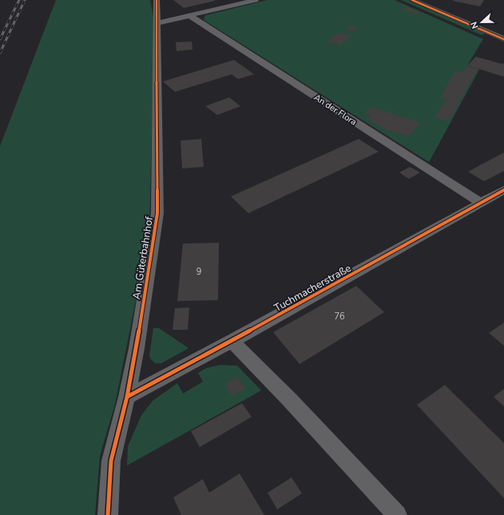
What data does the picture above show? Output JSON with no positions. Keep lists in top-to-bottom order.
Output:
{
  "streets": {
    "street": ["An der Flora", "Am Güterbahnhof", "Tuchmacherstraße"]
  },
  "crossings": [
    ["An der Flora", "Tuchmacherstraße"],
    ["Am Güterbahnhof", "Tuchmacherstraße"]
  ],
  "house_numbers": ["9", "76"],
  "north": "left"
}
